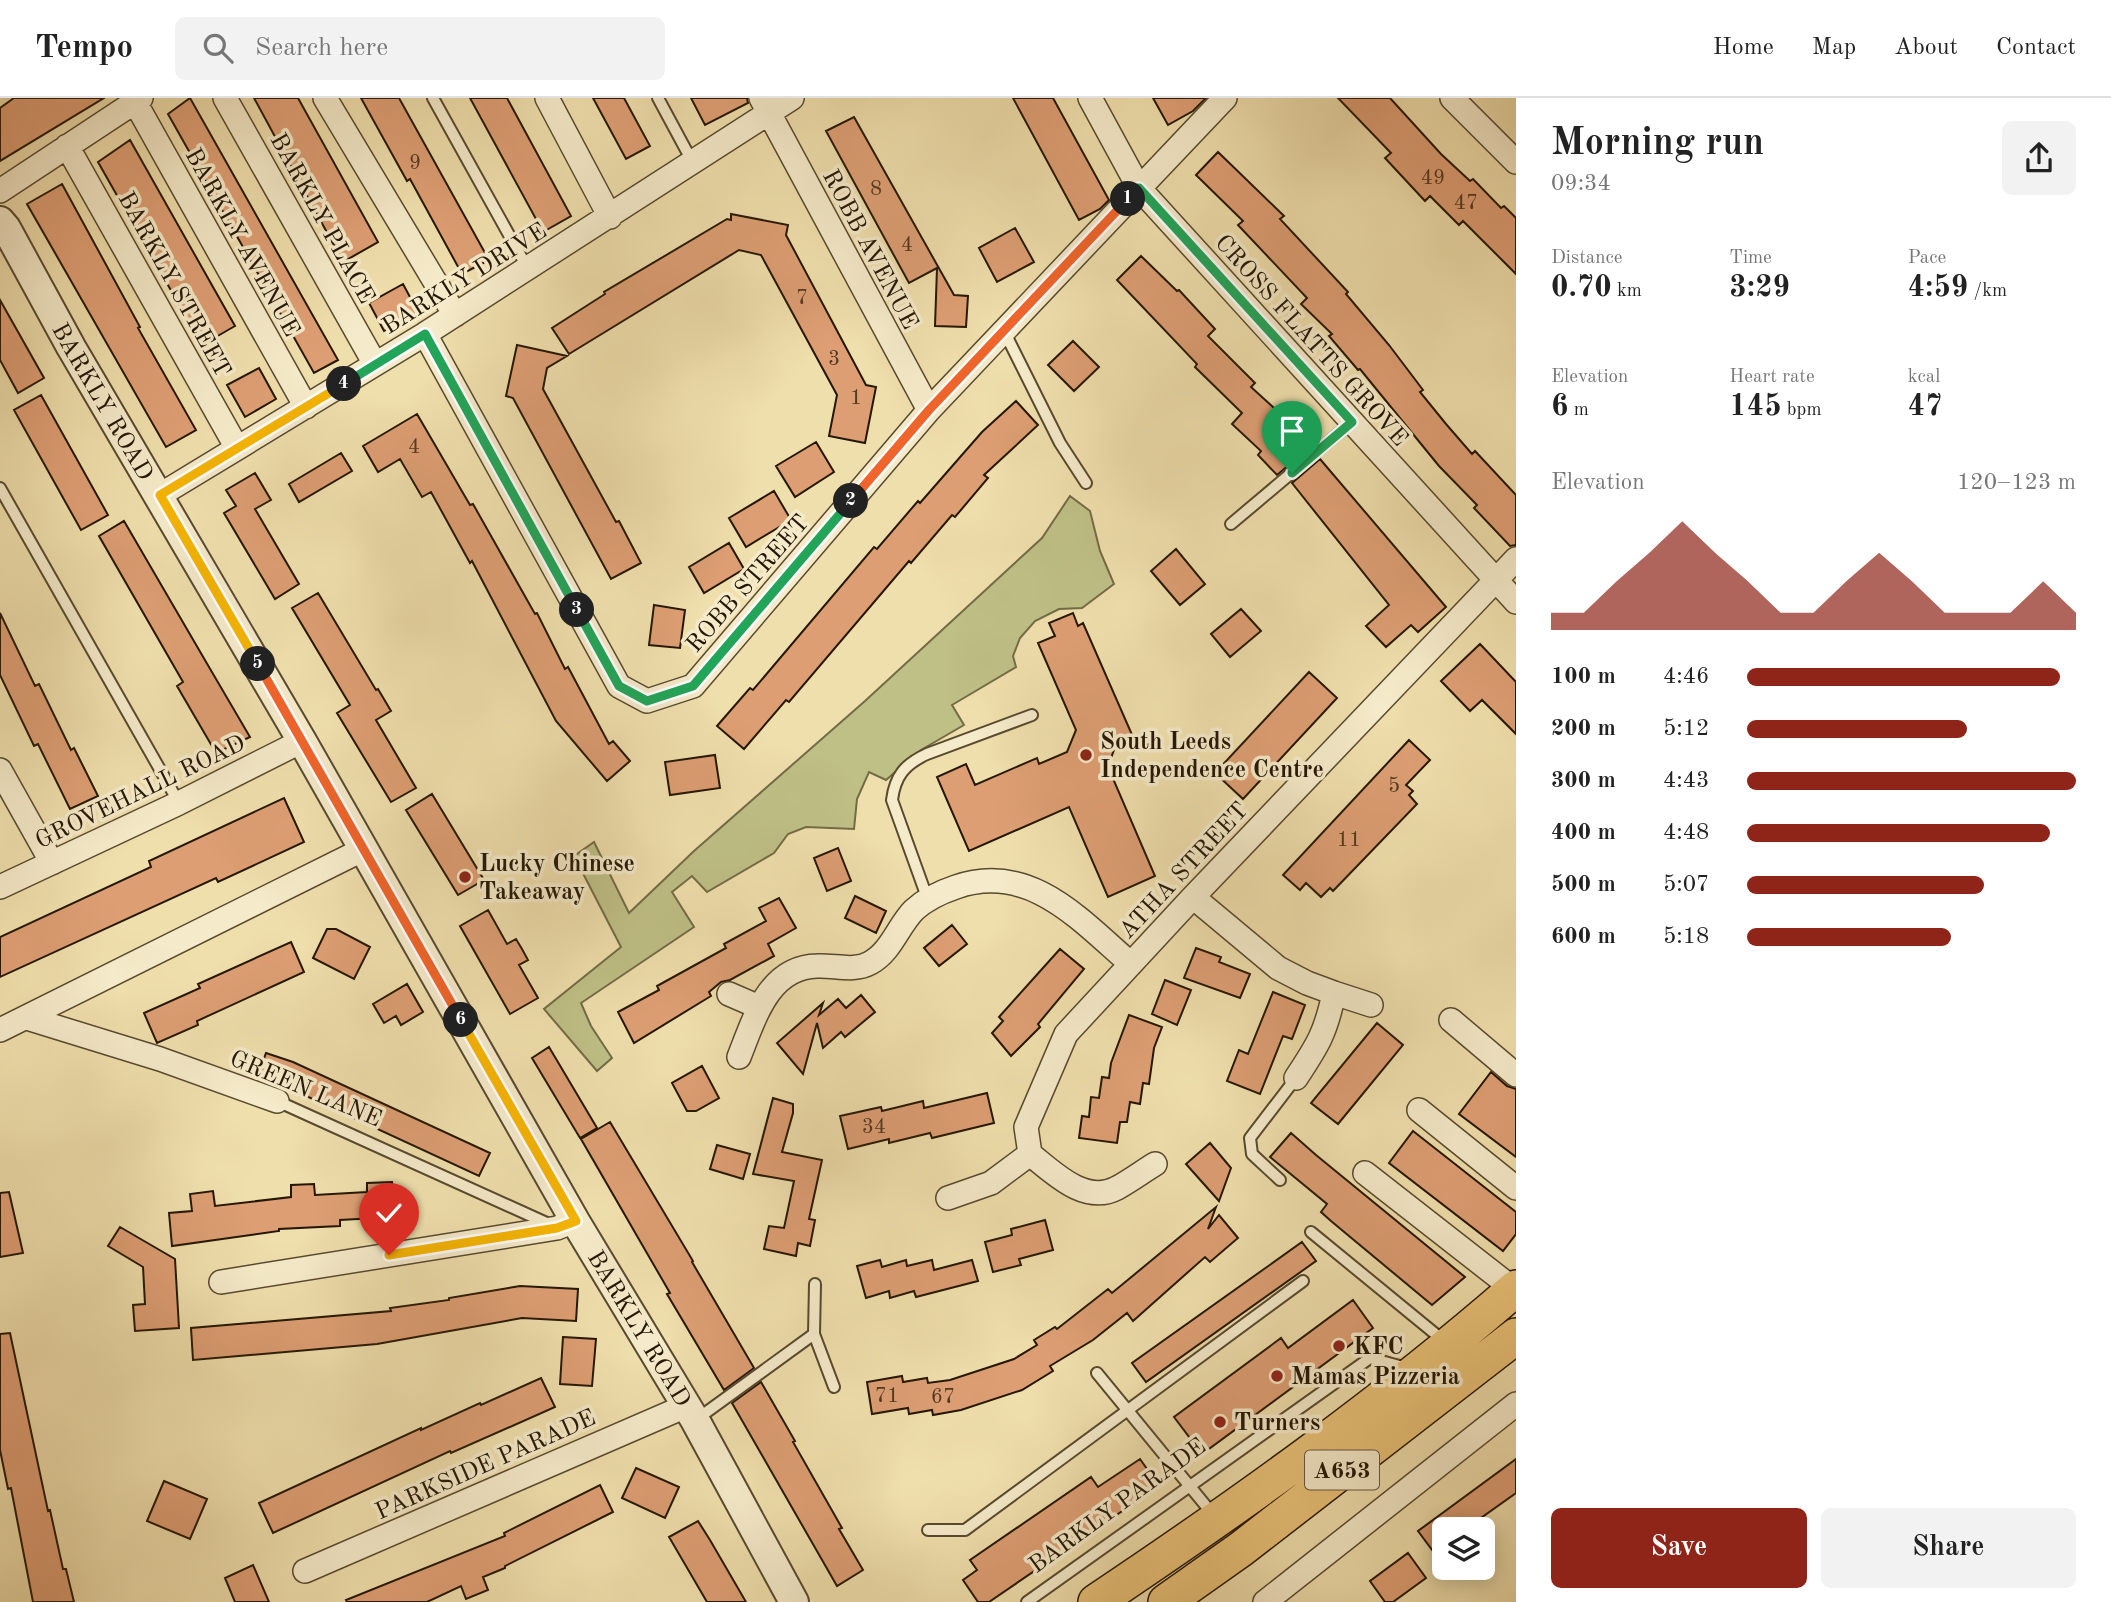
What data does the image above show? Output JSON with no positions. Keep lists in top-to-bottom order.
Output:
{
  "streets": {
    "main road": ["A653"],
    "street": [
      "BARKLY PLACE",
      "BARKLY AVENUE",
      "ROBB AVENUE",
      "BARKLY DRIVE",
      "BARKLY STREET",
      "CROSS FLATTS GROVE",
      "BARKLY ROAD",
      "ROBB STREET",
      "GROVEHALL ROAD",
      "ATHA STREET",
      "GREEN LANE",
      "PARKSIDE PARADE"
    ],
    "lane": ["BARKLY PARADE"]
  },
  "crossings": [
    ["BARKLY PLACE", "BARKLY DRIVE"],
    ["BARKLY AVENUE", "BARKLY DRIVE"],
    ["ROBB AVENUE", "BARKLY DRIVE"],
    ["ROBB AVENUE", "ROBB STREET"],
    ["BARKLY DRIVE", "BARKLY STREET"],
    ["BARKLY DRIVE", "BARKLY ROAD"],
    ["BARKLY DRIVE", "ROBB STREET"],
    ["CROSS FLATTS GROVE", "ROBB STREET"],
    ["CROSS FLATTS GROVE", "ATHA STREET"],
    ["BARKLY ROAD", "GROVEHALL ROAD"],
    ["BARKLY ROAD", "GREEN LANE"],
    ["BARKLY ROAD", "PARKSIDE PARADE"],
    ["A653", "BARKLY PARADE"]
  ],
  "places": [
    "South Leeds Independence Centre",
    "Lucky Chinese Takeaway",
    "KFC",
    "Mamas Pizzeria",
    "Turners"
  ],
  "house_numbers": [
    "9",
    "49",
    "8",
    "47",
    "4",
    "7",
    "3",
    "1",
    "4",
    "5",
    "11",
    "34",
    "71",
    "67"
  ],
  "page": {
    "header": "Tempo",
    "search": "Search here",
    "nav": [
      "Home",
      "Map",
      "About",
      "Contact"
    ],
    "heading": ["Morning run", "09:34"],
    "pins": [
      "1",
      "4",
      "2",
      "3",
      "5",
      "6"
    ],
    "stats": [
      ["Distance", "0.70 km"],
      ["Time", "3:29"],
      ["Pace", "4:59 /km"],
      ["Elevation", "6 m"],
      ["Heart rate", "145 bpm"],
      ["kcal", "47"]
    ],
    "chart": ["Elevation", "120–123 m"],
    "list": [
      {
        "name": "100 m",
        "note": "4:46"
      },
      {
        "name": "200 m",
        "note": "5:12"
      },
      {
        "name": "300 m",
        "note": "4:43"
      },
      {
        "name": "400 m",
        "note": "4:48"
      },
      {
        "name": "500 m",
        "note": "5:07"
      },
      {
        "name": "600 m",
        "note": "5:18"
      }
    ],
    "buttons": ["Save", "Share"]
  }
}
